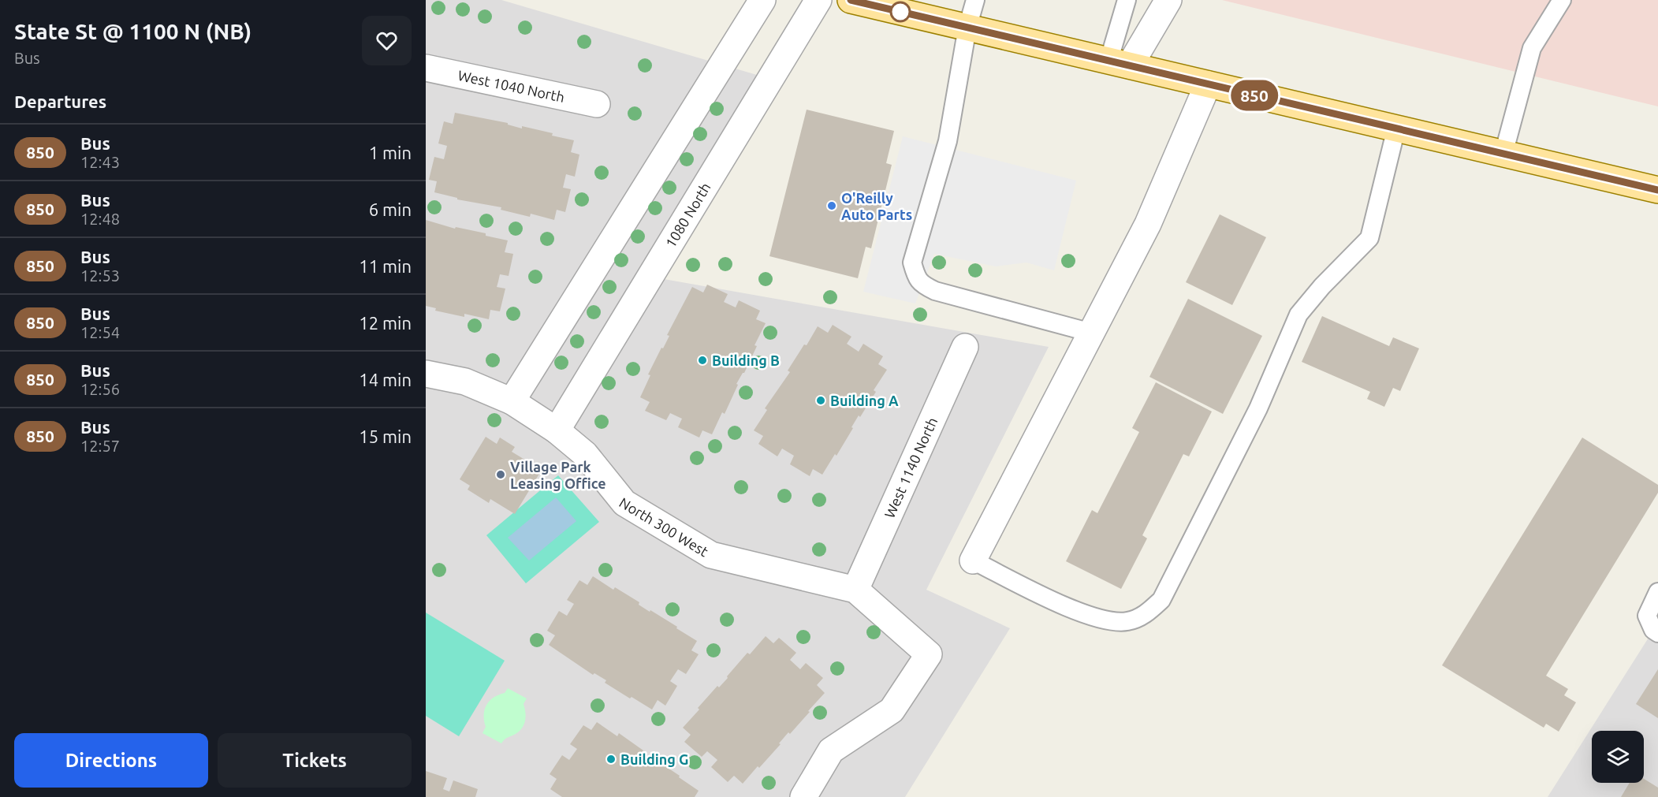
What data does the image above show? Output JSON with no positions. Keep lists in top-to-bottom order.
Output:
{
  "streets": {
    "street": [
      "West 1040 North",
      "1080 North",
      "West 1140 North",
      "North 300 West"
    ]
  },
  "crossings": [
    ["1080 North", "North 300 West"],
    ["West 1140 North", "North 300 West"]
  ],
  "places": [
    "O'Reilly Auto Parts",
    "Building B",
    "Building A",
    "Village Park Leasing Office",
    "Building G"
  ],
  "lines": ["bus line 850"],
  "page": {
    "heading": [
      ["State St @ 1100 N (NB)", "Bus"],
      "Departures"
    ],
    "on_map": "850",
    "list": [
      {
        "mark": "850",
        "name": "Bus",
        "note": "12:43",
        "value": "1 min"
      },
      {
        "mark": "850",
        "name": "Bus",
        "note": "12:48",
        "value": "6 min"
      },
      {
        "mark": "850",
        "name": "Bus",
        "note": "12:53",
        "value": "11 min"
      },
      {
        "mark": "850",
        "name": "Bus",
        "note": "12:54",
        "value": "12 min"
      },
      {
        "mark": "850",
        "name": "Bus",
        "note": "12:56",
        "value": "14 min"
      },
      {
        "mark": "850",
        "name": "Bus",
        "note": "12:57",
        "value": "15 min"
      }
    ],
    "buttons": ["Directions", "Tickets"]
  }
}
